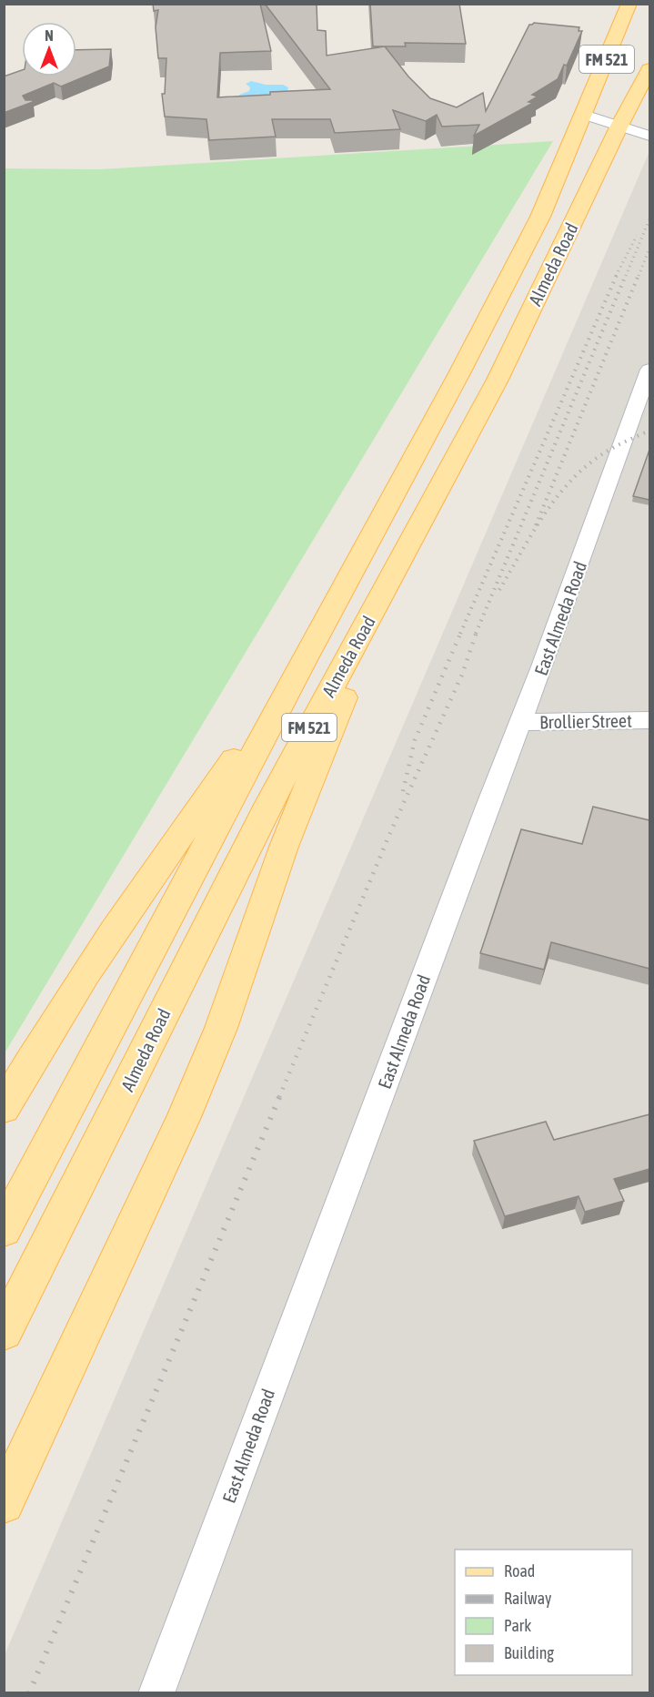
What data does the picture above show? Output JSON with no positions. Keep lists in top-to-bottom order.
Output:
{
  "streets": {
    "main road": ["FM 521", "Almeda Road"],
    "street": ["East Almeda Road", "Brollier Street"]
  },
  "crossings": [
    ["East Almeda Road", "Brollier Street"]
  ],
  "legend": [
    "Road",
    "Railway",
    "Park",
    "Building"
  ],
  "north": "top"
}
